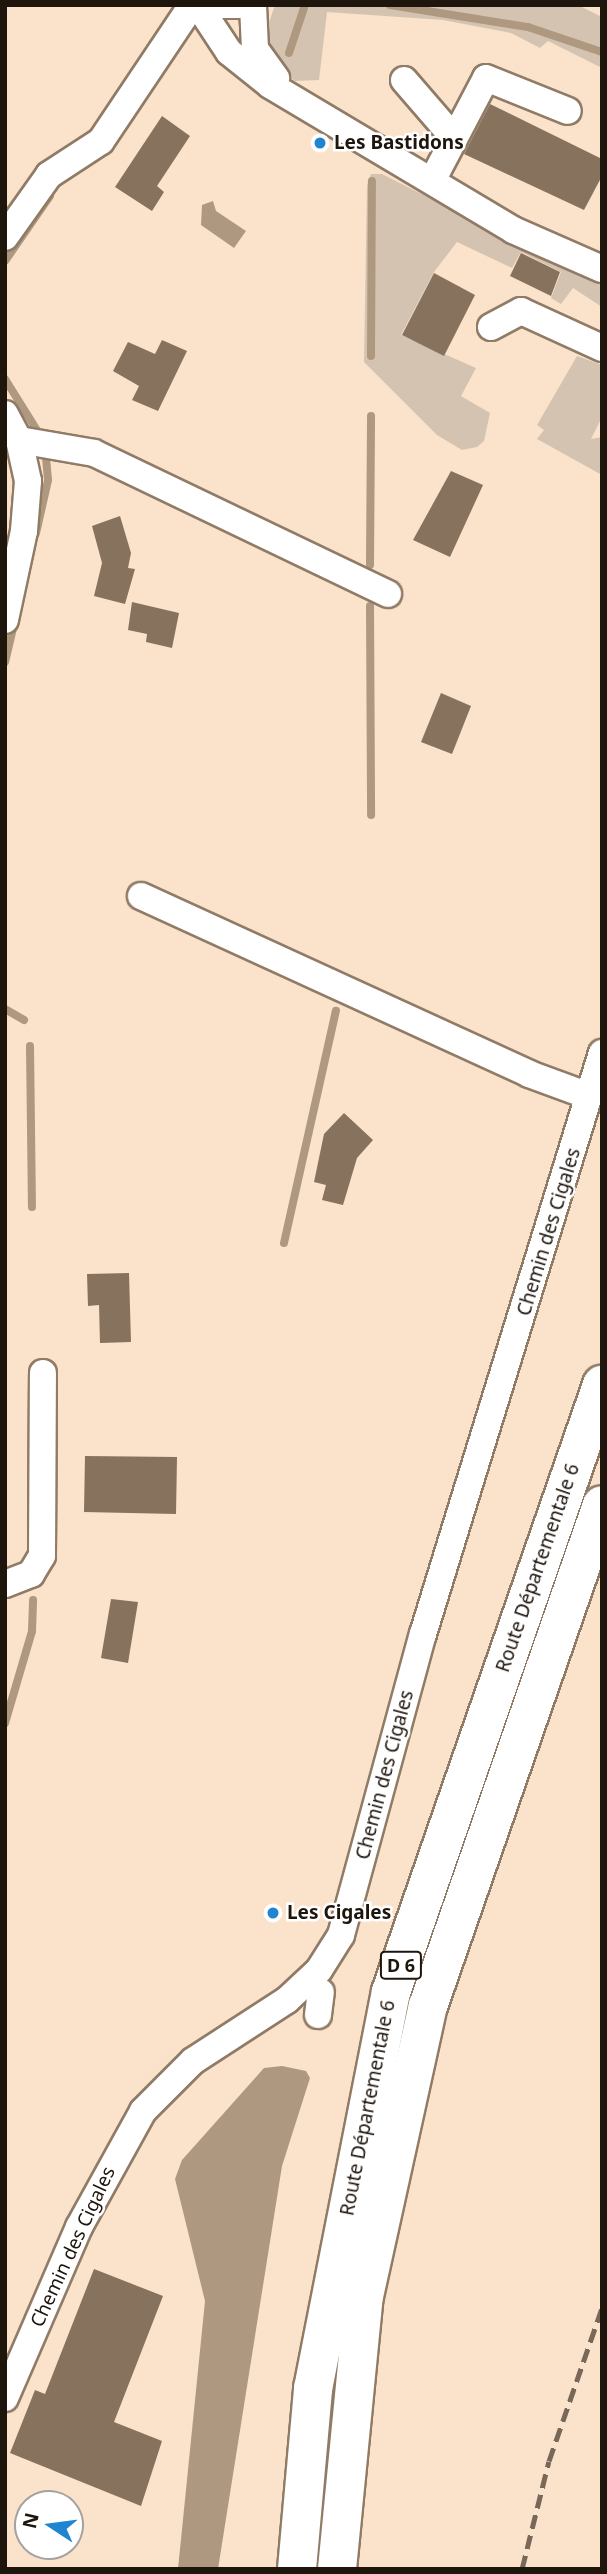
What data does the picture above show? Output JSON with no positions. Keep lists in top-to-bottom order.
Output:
{
  "streets": {
    "highway": ["Route Départementale 6", "D 6"],
    "street": ["Chemin des Cigales"]
  },
  "places": ["Les Bastidons", "Les Cigales"],
  "north": "left"
}
